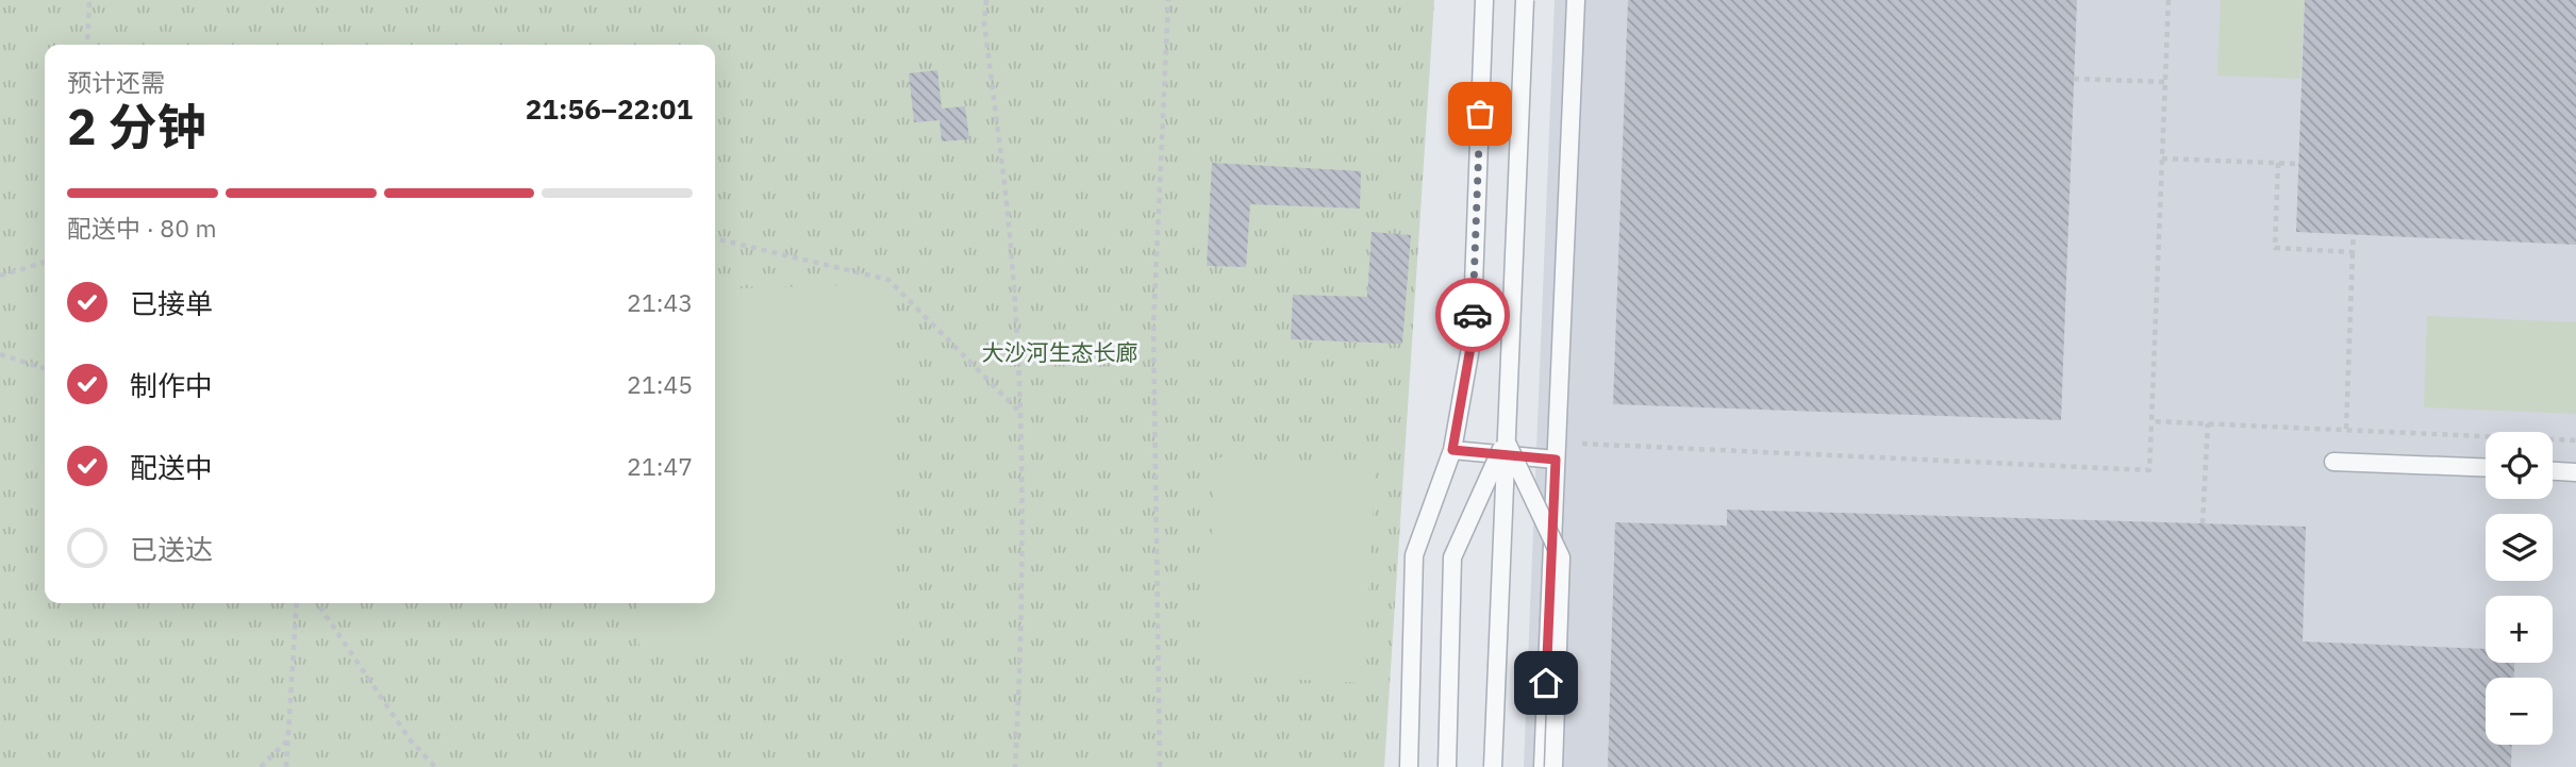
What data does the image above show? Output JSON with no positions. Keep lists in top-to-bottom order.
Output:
{
  "parks": ["大沙河生态长廊"],
  "page": {
    "heading": ["2 分钟", "预计还需", "21:56–22:01"],
    "bar": "配送中 · 80 m",
    "list": [
      ["已接单", "21:43"],
      ["制作中", "21:45"],
      ["配送中", "21:47"],
      "已送达"
    ],
    "map_buttons": ["+", "−"]
  }
}
